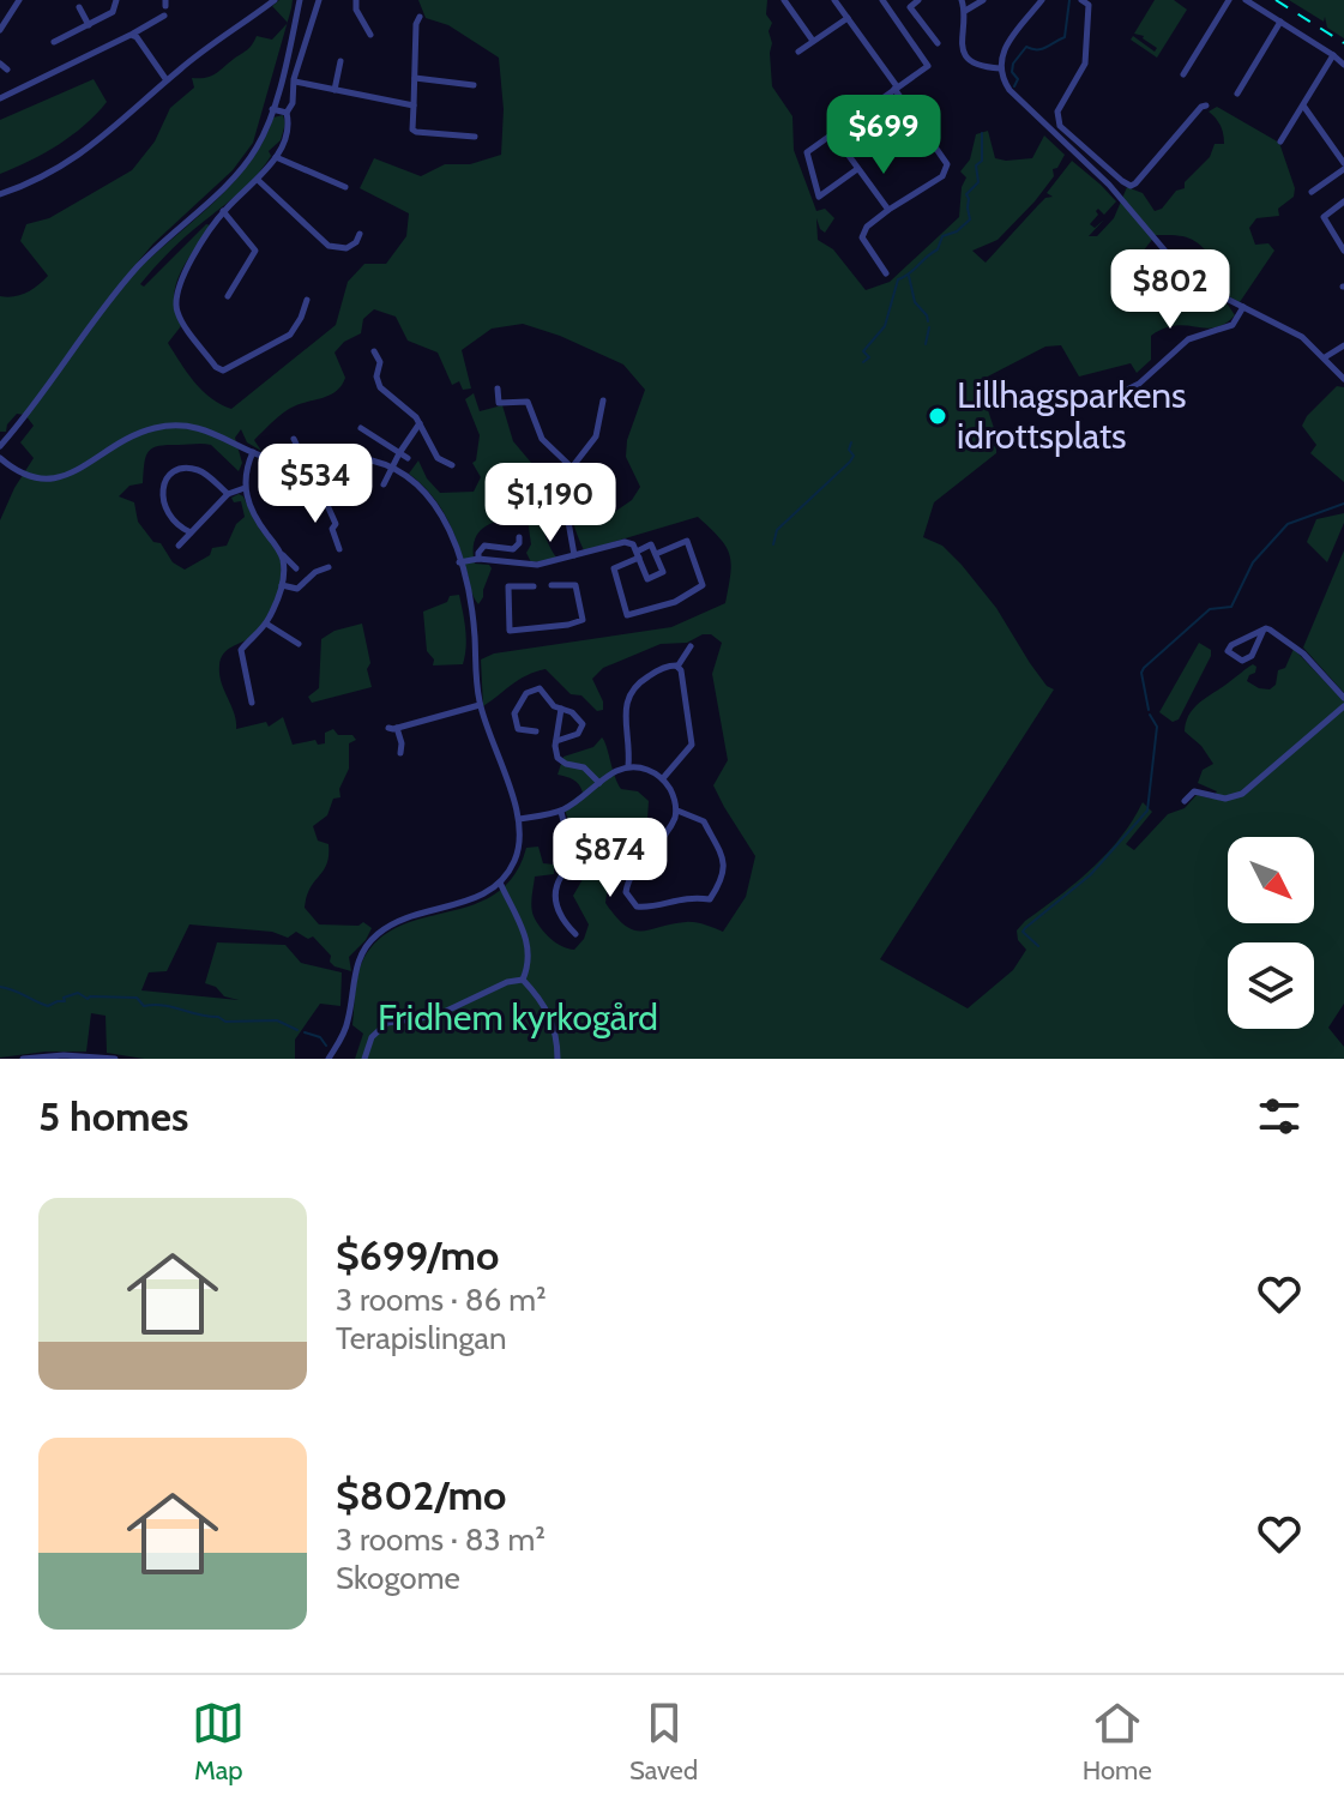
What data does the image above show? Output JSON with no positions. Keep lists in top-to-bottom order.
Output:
{
  "parks": ["Fridhem kyrkogård"],
  "places": ["Lillhagsparkens idrottsplats"],
  "north": "bottom right",
  "page": {
    "price": [
      "$699",
      "$802",
      "$534",
      "$1,190",
      "$874"
    ],
    "heading": "5 homes",
    "list": [
      {
        "name": "$699/mo",
        "note": "3 rooms · 86 m² · Terapislingan"
      },
      {
        "name": "$802/mo",
        "note": "3 rooms · 83 m² · Skogome"
      }
    ],
    "tabs": ["Map", "Saved", "Home"]
  }
}
